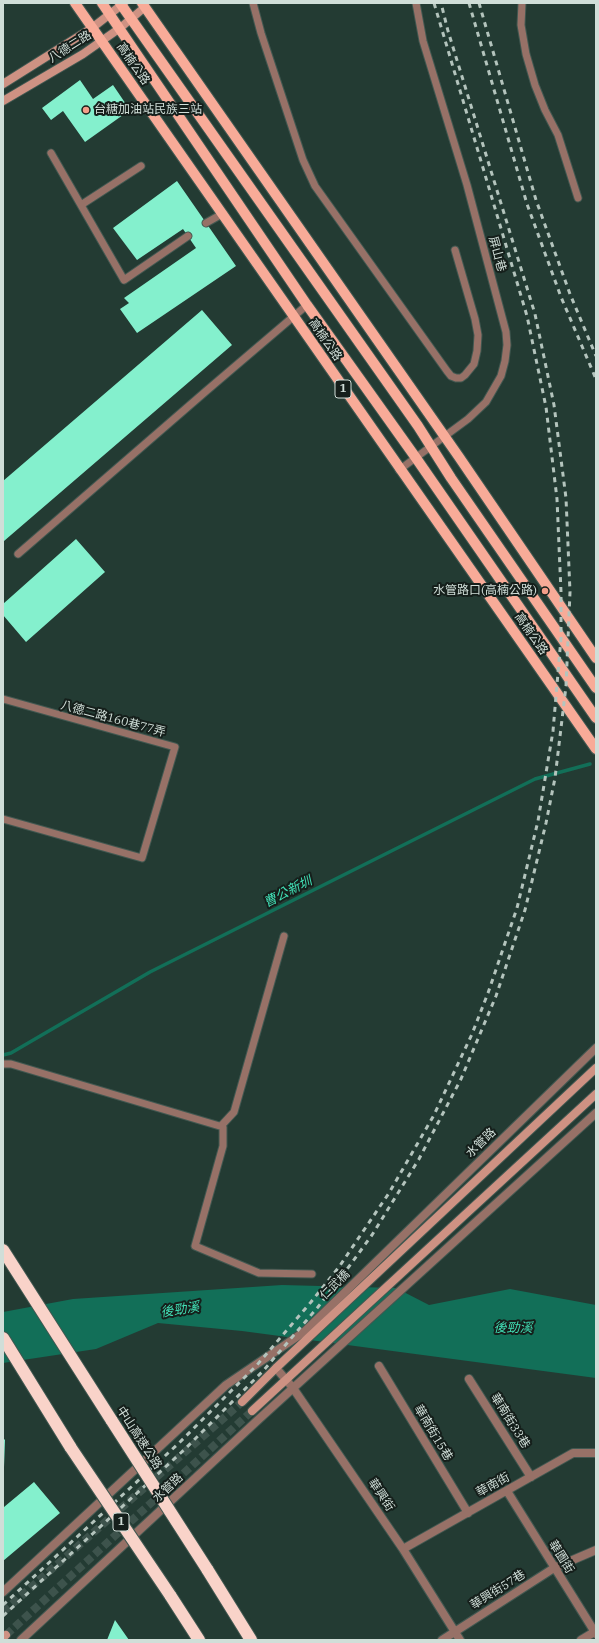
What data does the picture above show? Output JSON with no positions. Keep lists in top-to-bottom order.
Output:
{
  "streets": {
    "highway": ["1", "中山高速公路"],
    "main road": ["高楠公路"],
    "street": [
      "八德二路",
      "水管路",
      "仁武橋",
      "華南街33巷",
      "華南街15巷",
      "華南街",
      "華興街",
      "華園街",
      "華興街57巷"
    ],
    "lane": ["屏山巷", "八德二路160巷77弄"]
  },
  "crossings": [
    ["八德二路", "高楠公路"],
    ["高楠公路", "屏山巷"],
    ["水管路", "仁武橋"],
    ["水管路", "華興街"],
    ["華南街33巷", "華南街"],
    ["華南街15巷", "華南街"],
    ["華南街", "華興街"],
    ["華南街", "華園街"],
    ["華興街", "華興街57巷"],
    ["華園街", "華興街57巷"]
  ],
  "water": ["曹公新圳", "後勁溪"],
  "places": ["台糖加油站民族三站", "水管路口(高楠公路)"]
}
